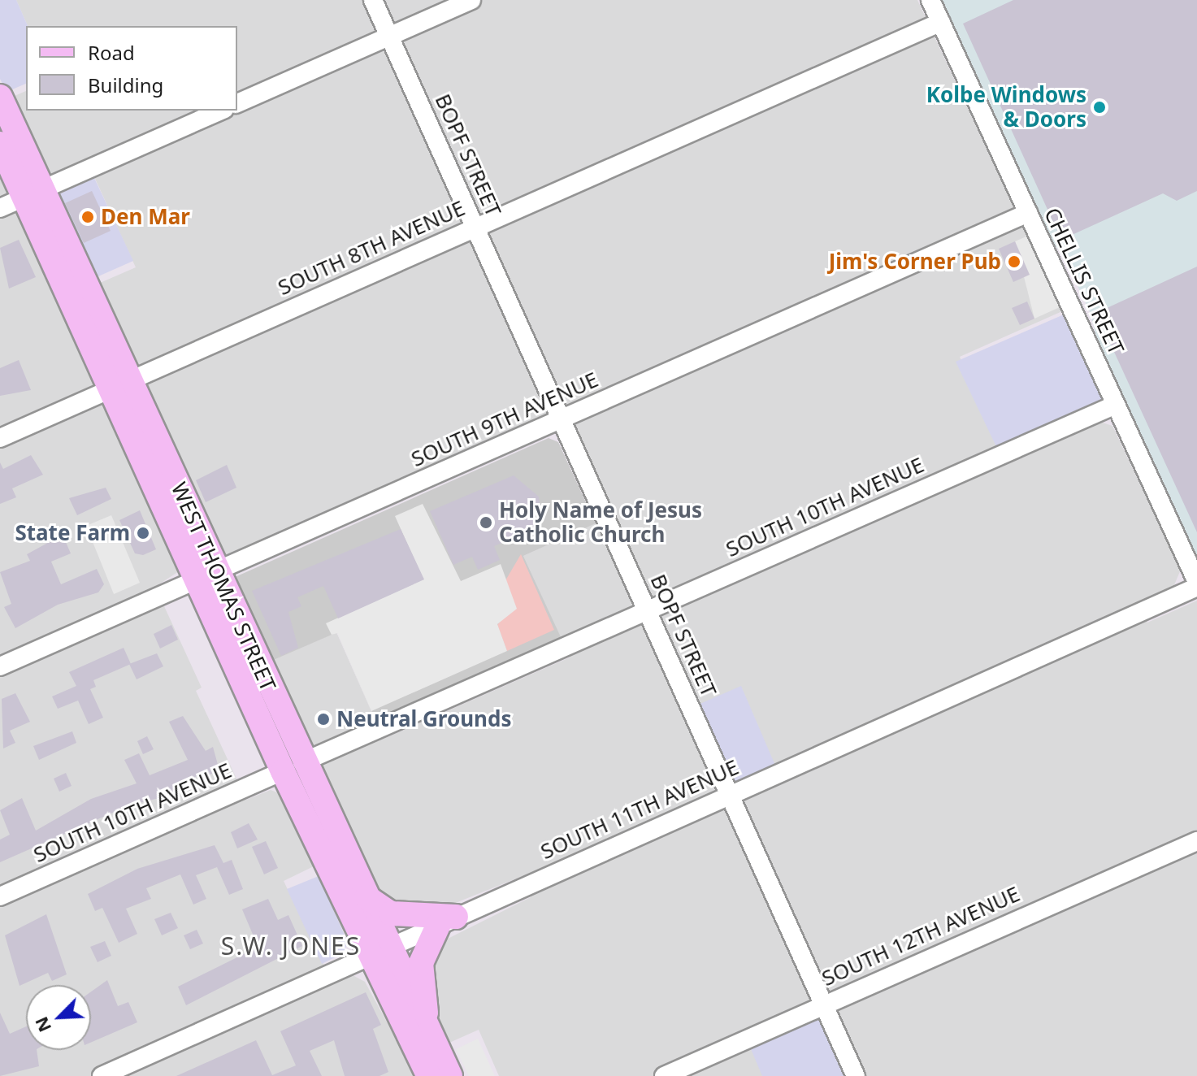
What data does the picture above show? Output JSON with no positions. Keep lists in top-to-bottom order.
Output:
{
  "streets": {
    "main road": ["WEST THOMAS STREET"],
    "street": [
      "BOPF STREET",
      "SOUTH 8TH AVENUE",
      "CHELLIS STREET",
      "SOUTH 9TH AVENUE",
      "SOUTH 10TH AVENUE",
      "SOUTH 11TH AVENUE",
      "SOUTH 12TH AVENUE"
    ]
  },
  "crossings": [
    ["BOPF STREET", "SOUTH 8TH AVENUE"],
    ["BOPF STREET", "SOUTH 9TH AVENUE"],
    ["BOPF STREET", "SOUTH 10TH AVENUE"],
    ["BOPF STREET", "SOUTH 11TH AVENUE"],
    ["BOPF STREET", "SOUTH 12TH AVENUE"],
    ["SOUTH 8TH AVENUE", "CHELLIS STREET"],
    ["SOUTH 8TH AVENUE", "WEST THOMAS STREET"],
    ["CHELLIS STREET", "SOUTH 9TH AVENUE"],
    ["CHELLIS STREET", "SOUTH 10TH AVENUE"],
    ["SOUTH 9TH AVENUE", "WEST THOMAS STREET"],
    ["SOUTH 10TH AVENUE", "WEST THOMAS STREET"],
    ["WEST THOMAS STREET", "SOUTH 11TH AVENUE"]
  ],
  "districts": ["S.W. JONES"],
  "places": [
    "Kolbe Windows & Doors",
    "Den Mar",
    "Jim's Corner Pub",
    "Holy Name of Jesus Catholic Church",
    "State Farm",
    "Neutral Grounds"
  ],
  "legend": ["Road", "Building"],
  "north": "bottom left"
}
